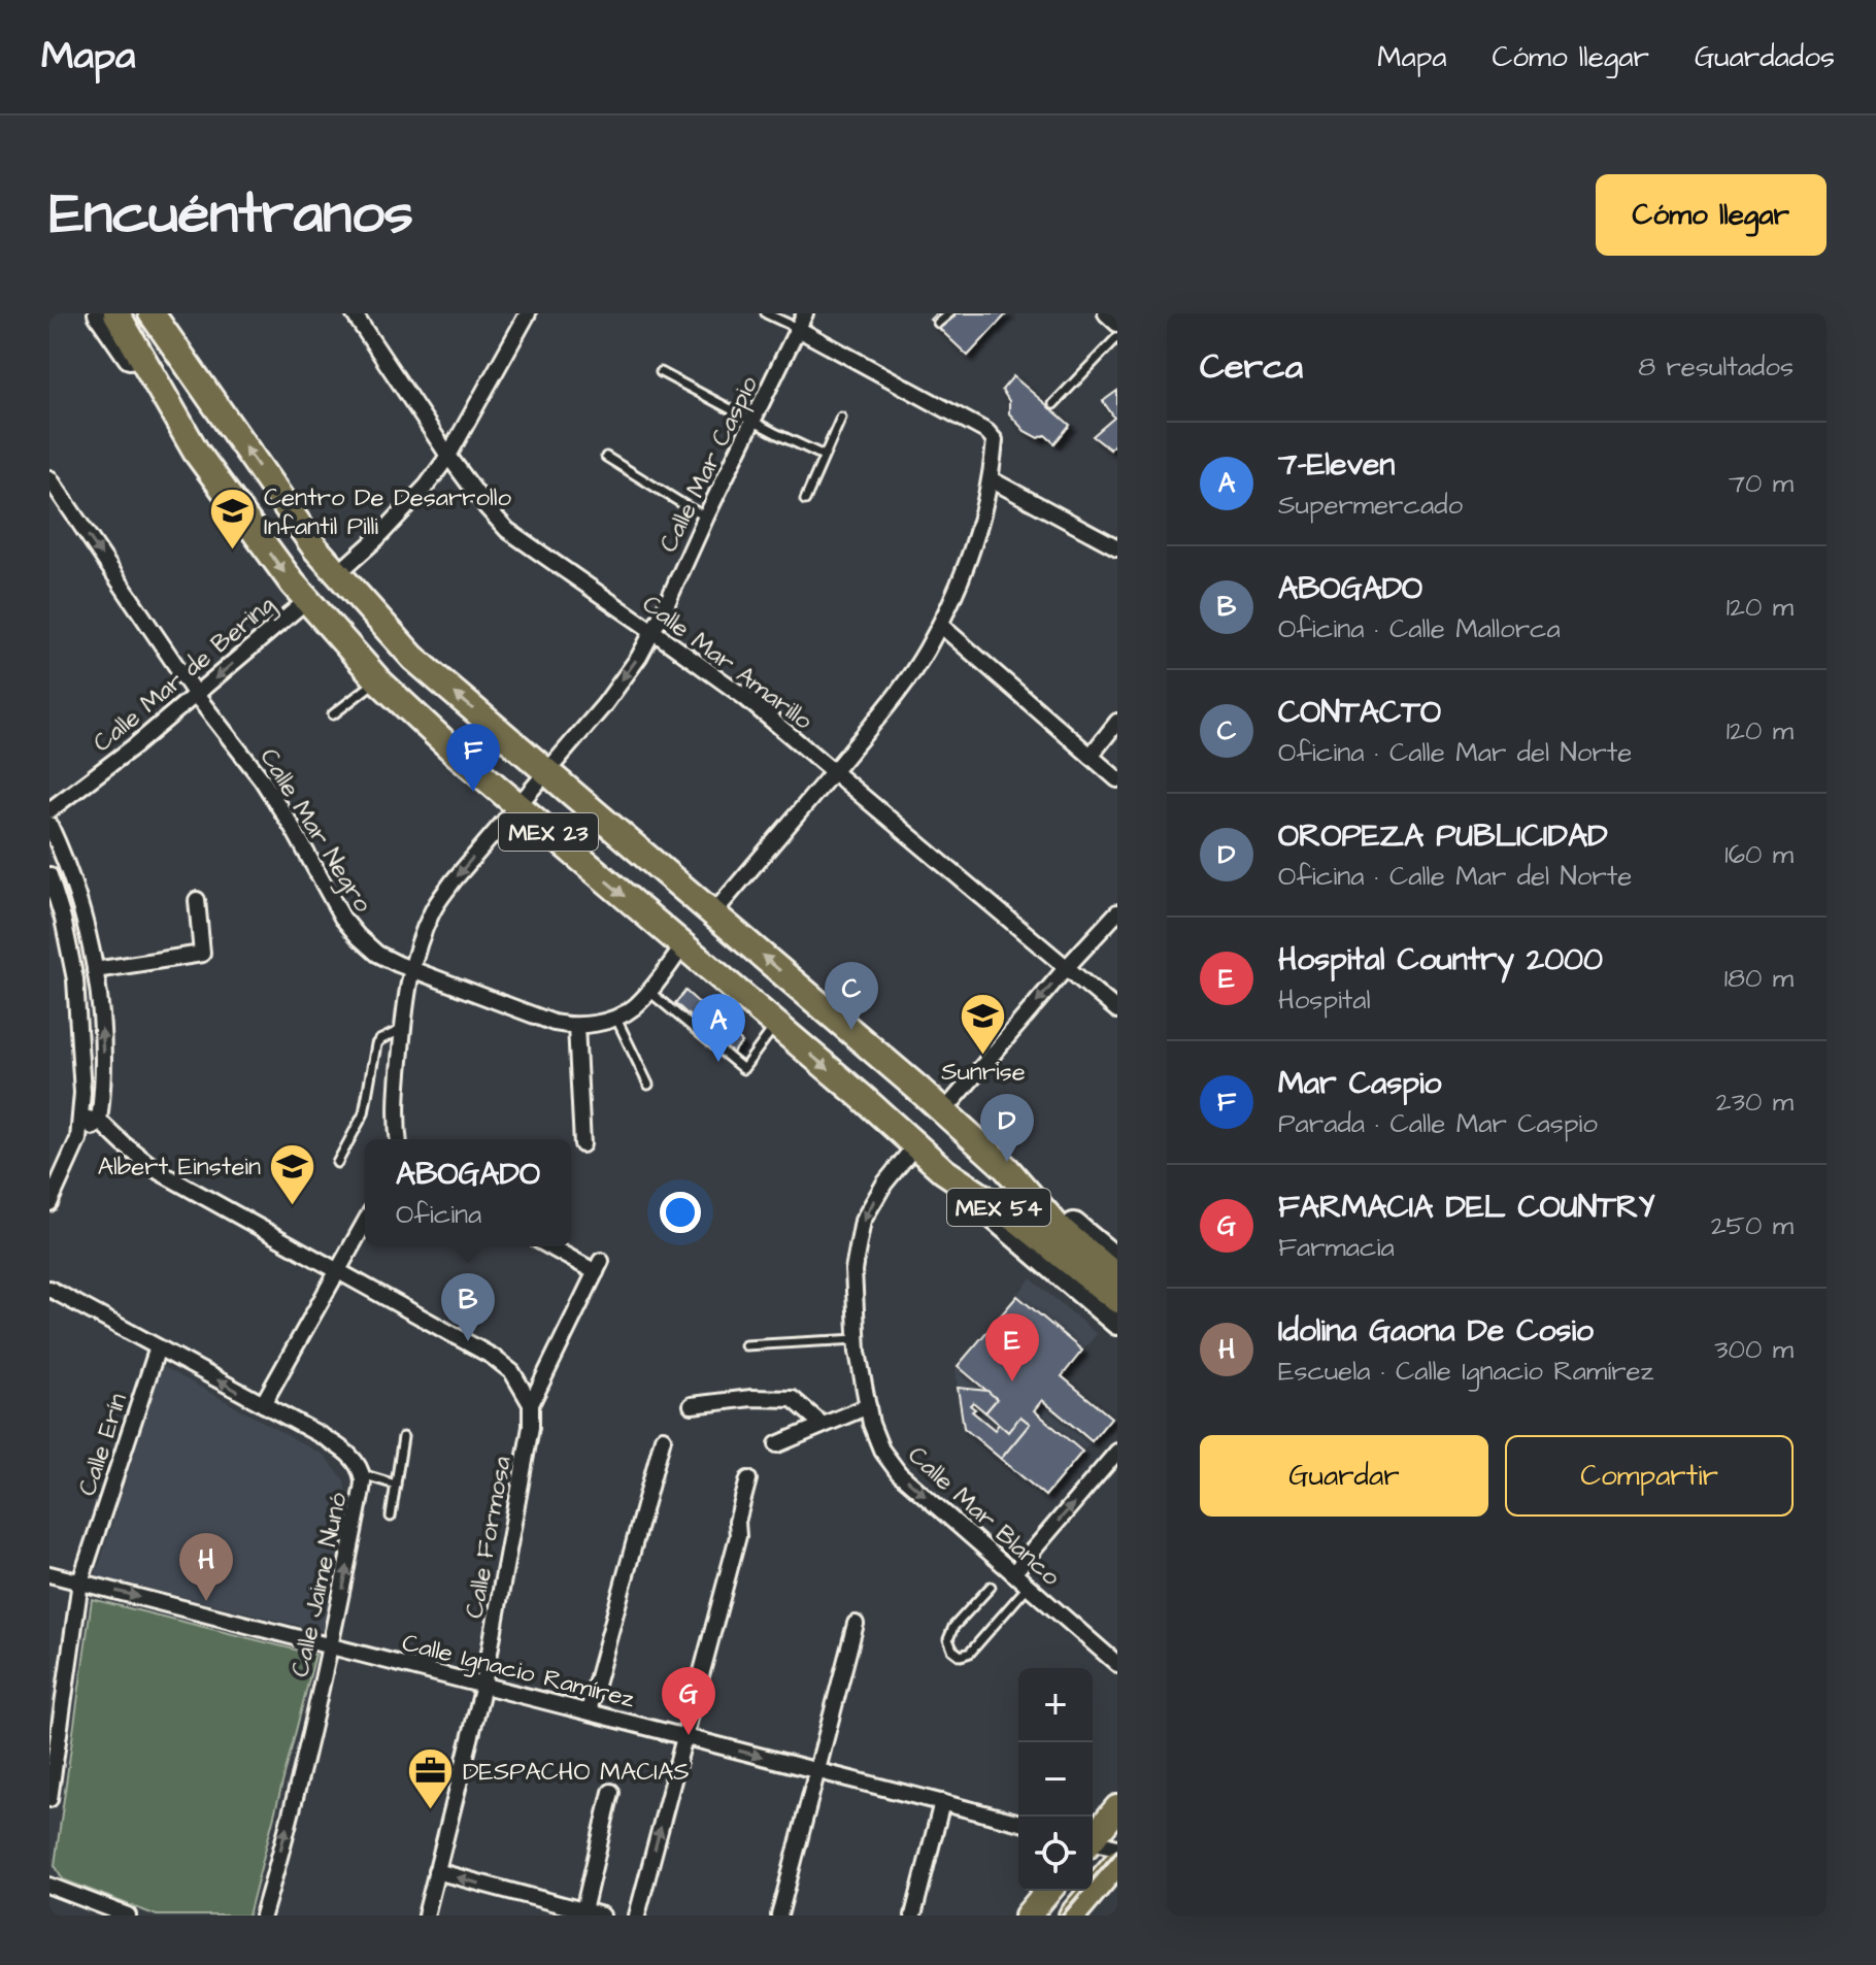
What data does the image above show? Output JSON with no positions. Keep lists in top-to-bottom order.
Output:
{
  "streets": {
    "main road": ["MEX 23", "MEX 54"],
    "street": [
      "Calle Mar Caspio",
      "Calle Mar Amarillo",
      "Calle Mar de Bering",
      "Calle Mar Negro",
      "Calle Erín",
      "Calle Mar Blanco",
      "Calle Formosa",
      "Calle Jaime Nunó",
      "Calle Ignacio Ramírez"
    ]
  },
  "crossings": [
    ["Calle Mar Caspio", "Calle Mar Amarillo"],
    ["Calle Mar Caspio", "Calle Mar Negro"],
    ["Calle Mar Caspio", "MEX 23"],
    ["Calle Mar de Bering", "Calle Mar Negro"],
    ["Calle Mar de Bering", "MEX 23"],
    ["Calle Mar Negro", "MEX 23"],
    ["MEX 23", "MEX 54"],
    ["MEX 23", "Calle Mar Blanco"],
    ["Calle Erín", "Calle Jaime Nunó"],
    ["Calle Erín", "Calle Ignacio Ramírez"],
    ["Calle Formosa", "Calle Ignacio Ramírez"],
    ["Calle Jaime Nunó", "Calle Ignacio Ramírez"]
  ],
  "one_way": [
    "Calle Mar Caspio",
    "Calle Mar de Bering",
    "Calle Mar Blanco",
    "Calle Jaime Nunó",
    "Calle Ignacio Ramírez"
  ],
  "places": {
    "school or university": ["Centro De Desarrollo Infantil Pilli", "Sunrise", "Albert Einstein"],
    "office": ["DESPACHO MACIAS"]
  },
  "page": {
    "header": "Mapa",
    "nav": ["Mapa", "Cómo llegar", "Guardados"],
    "title": "Encuéntranos",
    "buttons": [
      "Cómo llegar",
      ["Guardar", "Compartir"]
    ],
    "heading": ["Cerca", "8 resultados"],
    "list": [
      {
        "mark": "A",
        "name": "7-Eleven",
        "note": "Supermercado",
        "value": "70 m"
      },
      {
        "mark": "B",
        "name": "ABOGADO",
        "note": "Oficina · Calle Mallorca",
        "value": "120 m"
      },
      {
        "mark": "C",
        "name": "CONTACTO",
        "note": "Oficina · Calle Mar del Norte",
        "value": "120 m"
      },
      {
        "mark": "D",
        "name": "OROPEZA PUBLICIDAD",
        "note": "Oficina · Calle Mar del Norte",
        "value": "160 m"
      },
      {
        "mark": "E",
        "name": "Hospital Country 2000",
        "note": "Hospital",
        "value": "180 m"
      },
      {
        "mark": "F",
        "name": "Mar Caspio",
        "note": "Parada · Calle Mar Caspio",
        "value": "230 m"
      },
      {
        "mark": "G",
        "name": "FARMACIA DEL COUNTRY",
        "note": "Farmacia",
        "value": "250 m"
      },
      {
        "mark": "H",
        "name": "Idolina Gaona De Cosio",
        "note": "Escuela · Calle Ignacio Ramírez",
        "value": "300 m"
      }
    ],
    "pins": [
      "F",
      "C",
      "A",
      "D",
      "B",
      "E",
      "H",
      "G"
    ],
    "popup": ["ABOGADO", "Oficina"],
    "map_buttons": ["+", "−"]
  }
}
